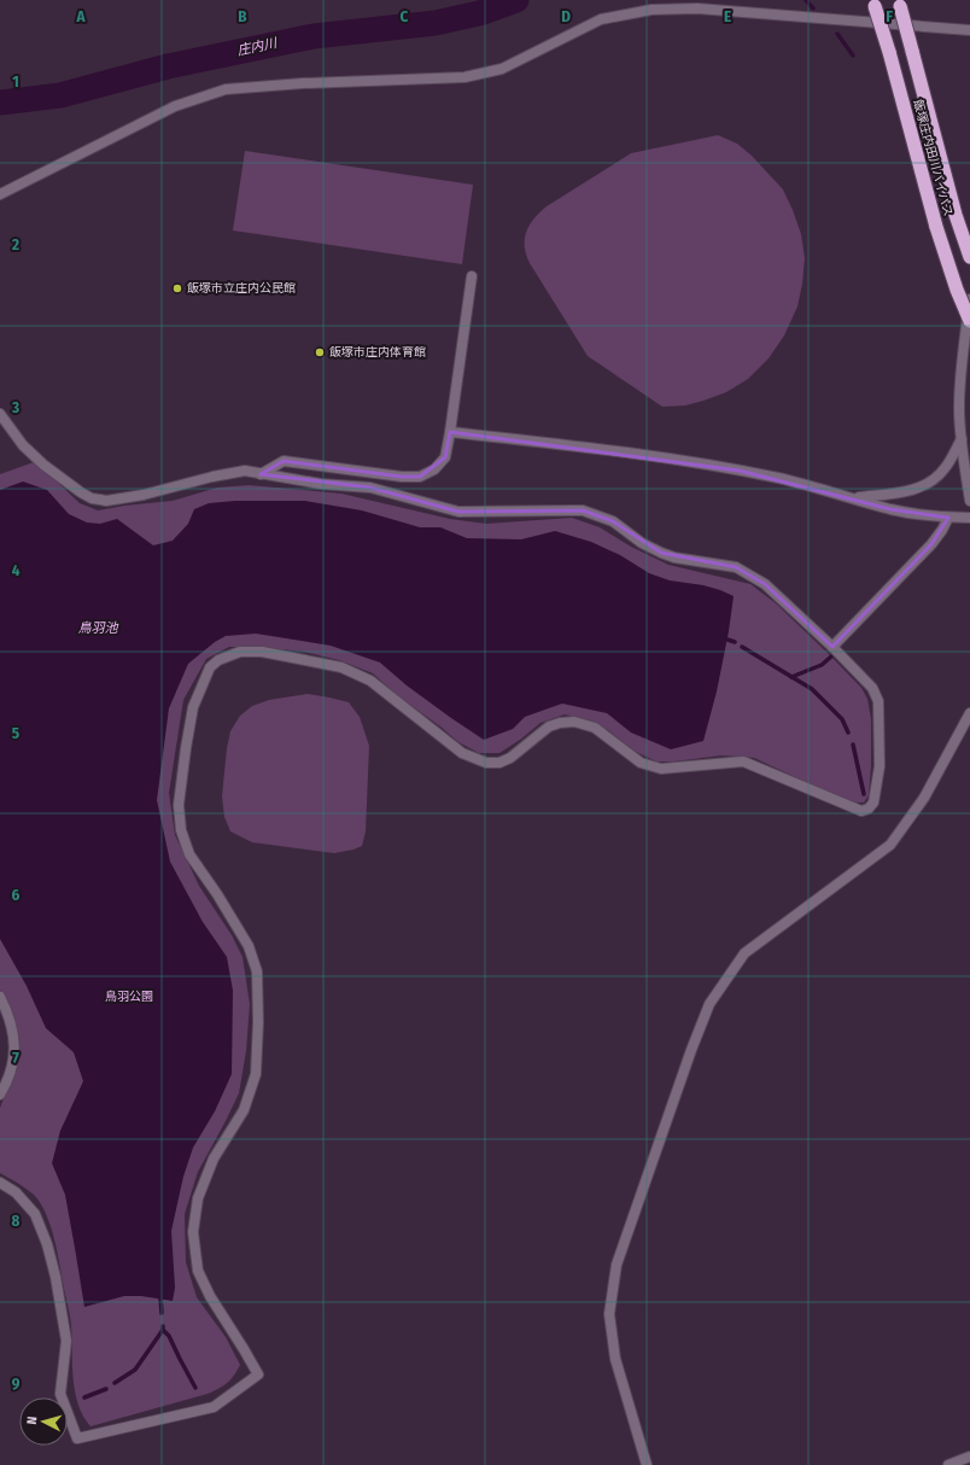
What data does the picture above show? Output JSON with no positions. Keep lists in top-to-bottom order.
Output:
{
  "streets": {
    "highway": ["飯塚庄内田川バイパス"]
  },
  "water": ["庄内川", "鳥羽池"],
  "parks": ["鳥羽公園"],
  "places": ["飯塚市立庄内公民館", "飯塚市庄内体育館"],
  "north": "left",
  "grid": {
    "columns": [
      "A",
      "B",
      "C",
      "D",
      "E",
      "F"
    ],
    "rows": [
      "1",
      "2",
      "3",
      "4",
      "5",
      "6",
      "7",
      "8",
      "9"
    ]
  }
}
